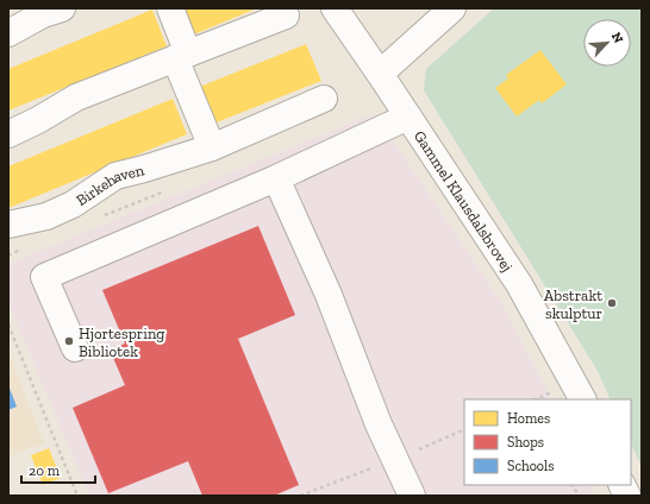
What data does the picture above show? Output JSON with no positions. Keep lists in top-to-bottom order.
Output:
{
  "streets": {
    "street": ["Birkehaven", "Gammel Klausdalsbrovej"]
  },
  "places": ["Abstrakt skulptur", "Hjortespring Bibliotek"],
  "legend": ["Homes", "Shops", "Schools"],
  "scale_bar": "20 m",
  "north": "top right"
}
